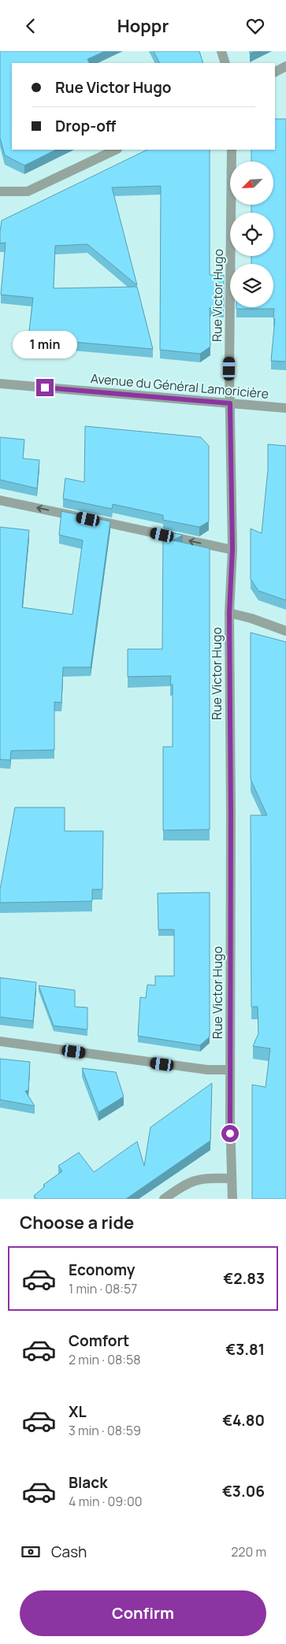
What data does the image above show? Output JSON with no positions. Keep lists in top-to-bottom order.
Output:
{
  "streets": {
    "street": ["Rue Victor Hugo", "Avenue du Général Lamoricière"]
  },
  "crossings": [
    ["Rue Victor Hugo", "Avenue du Général Lamoricière"]
  ],
  "north": "bottom left",
  "page": {
    "header": "Hoppr",
    "banner": ["Rue Victor Hugo", "Drop-off"],
    "bubble": "1 min",
    "heading": "Choose a ride",
    "list": [
      {
        "name": "Economy",
        "note": "1 min · 08:57",
        "value": "€2.83"
      },
      {
        "name": "Comfort",
        "note": "2 min · 08:58",
        "value": "€3.81"
      },
      {
        "name": "XL",
        "note": "3 min · 08:59",
        "value": "€4.80"
      },
      {
        "name": "Black",
        "note": "4 min · 09:00",
        "value": "€3.06"
      }
    ],
    "pay": ["Cash", "220 m"],
    "buttons": "Confirm"
  }
}
